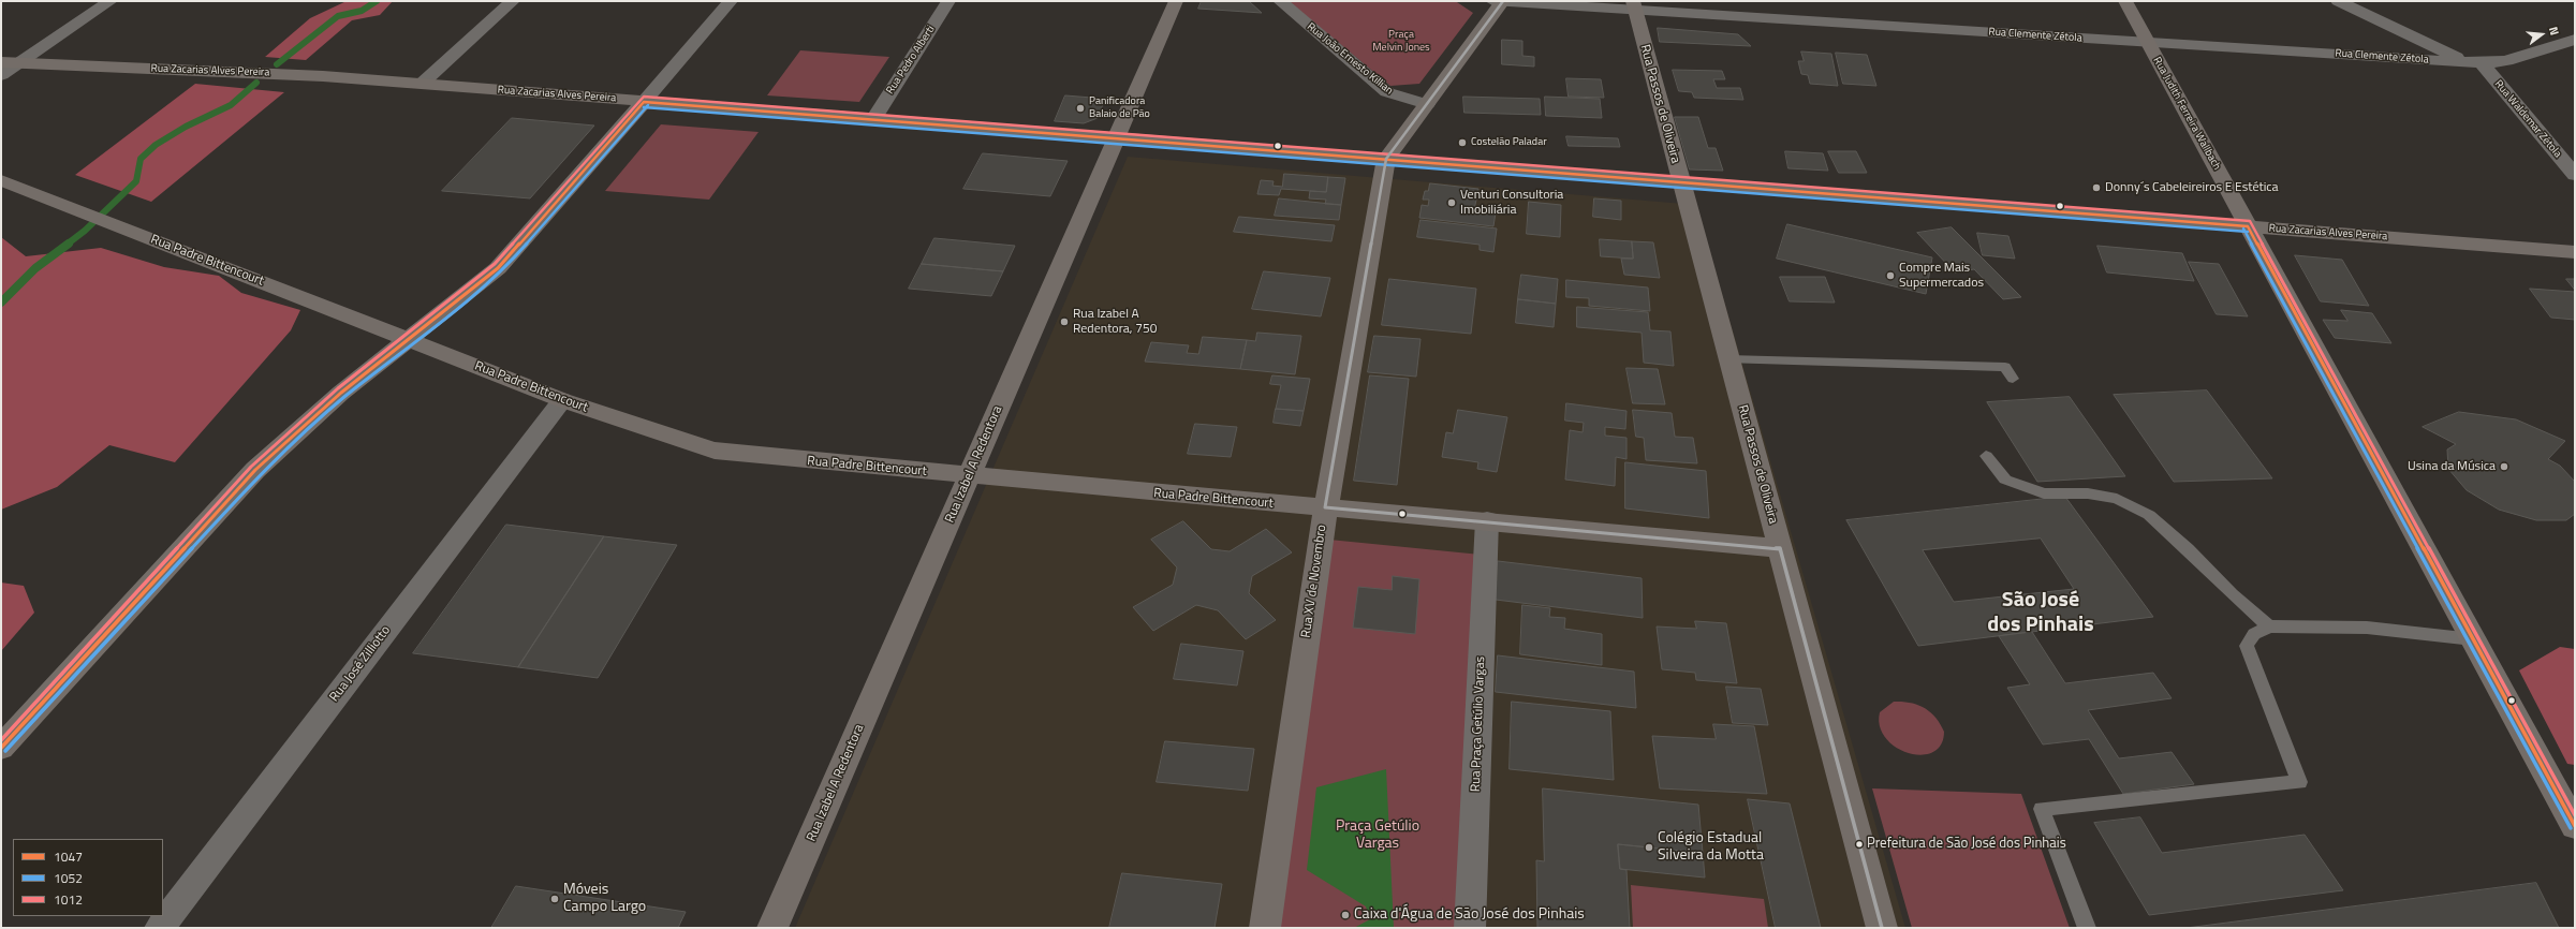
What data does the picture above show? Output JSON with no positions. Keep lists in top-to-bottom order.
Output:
{
  "streets": {
    "main road": [
      "Rua Zacarias Alves Pereira",
      "Rua Passos de Oliveira",
      "Rua Judith Ferreira Wallbach",
      "Rua Padre Bittencourt",
      "Rua Izabel A Redentora",
      "Rua XV de Novembro"
    ],
    "street": [
      "Rua Clemente Zétola",
      "Rua João Ernesto Killian",
      "Rua Pedro Alberti",
      "Rua Waldemar Zétola",
      "Rua José Zilliotto",
      "Rua Praça Getúlio Vargas"
    ]
  },
  "crossings": [
    ["Rua Clemente Zétola", "Rua Passos de Oliveira"],
    ["Rua Clemente Zétola", "Rua Judith Ferreira Wallbach"],
    ["Rua Clemente Zétola", "Rua Waldemar Zétola"],
    ["Rua Pedro Alberti", "Rua Zacarias Alves Pereira"],
    ["Rua Zacarias Alves Pereira", "Rua Passos de Oliveira"],
    ["Rua Zacarias Alves Pereira", "Rua Judith Ferreira Wallbach"],
    ["Rua Zacarias Alves Pereira", "Rua Izabel A Redentora"],
    ["Rua Zacarias Alves Pereira", "Rua XV de Novembro"],
    ["Rua Passos de Oliveira", "Rua Padre Bittencourt"],
    ["Rua Padre Bittencourt", "Rua Izabel A Redentora"],
    ["Rua Padre Bittencourt", "Rua XV de Novembro"],
    ["Rua Padre Bittencourt", "Rua José Zilliotto"],
    ["Rua Padre Bittencourt", "Rua Praça Getúlio Vargas"]
  ],
  "districts": ["São José dos Pinhais"],
  "parks": ["Praça Melvin Jones", "Praça Getúlio Vargas"],
  "places": [
    "Panificadora Balaio de Pão",
    "Costelão Paladar",
    "Donny´s Cabeleireiros E Estética",
    "Venturi Consultoria Imobiliária",
    "Compre Mais Supermercados",
    "Rua Izabel A Redentora, 750",
    "Usina da Música",
    "Prefeitura de São José dos Pinhais",
    "Colégio Estadual Silveira da Motta",
    "Móveis Campo Largo",
    "Caixa d'Água de São José dos Pinhais"
  ],
  "lines": ["transit line 1012", "transit line 1047", "transit line 1052"],
  "legend": ["1047", "1052", "1012"],
  "north": "right"
}
